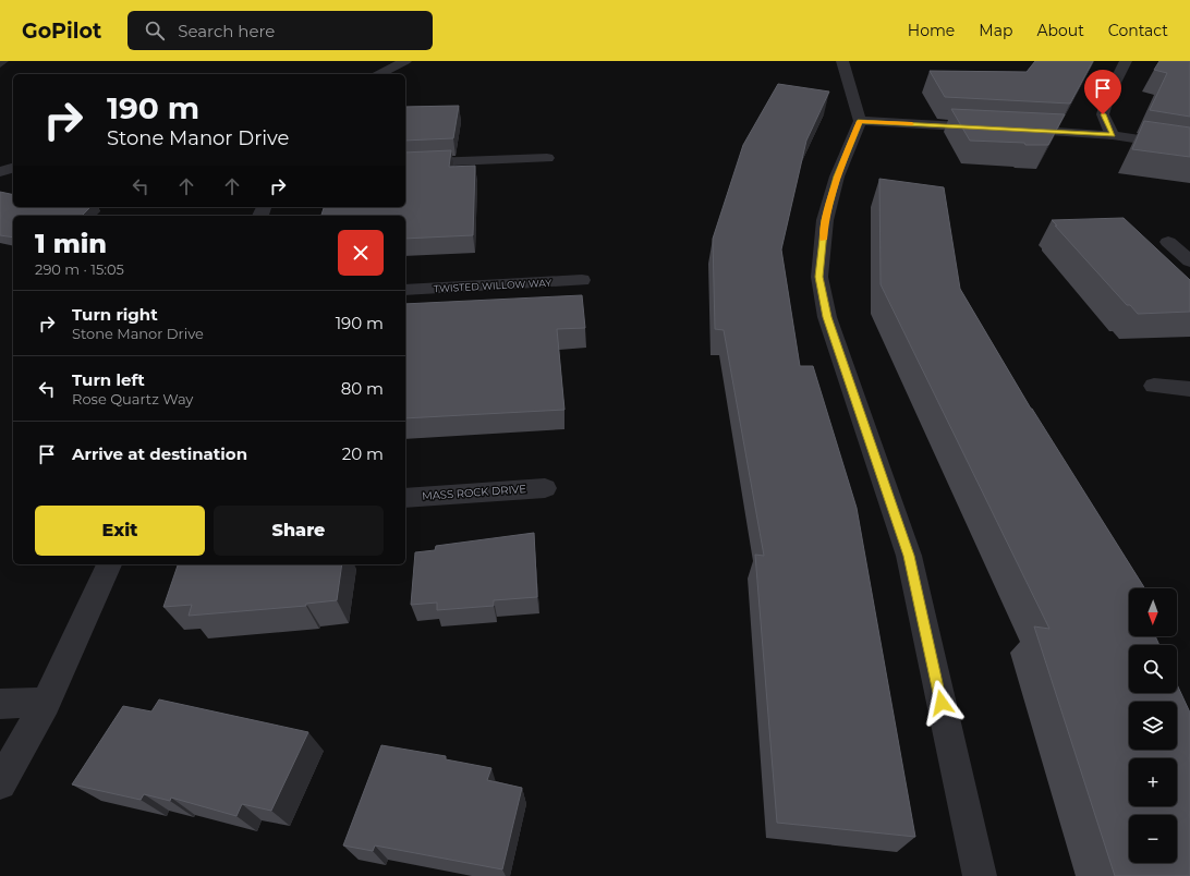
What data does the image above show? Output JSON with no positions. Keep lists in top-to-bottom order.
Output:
{
  "streets": {
    "street": ["TWISTED WILLOW WAY", "MASS ROCK DRIVE"]
  },
  "north": "bottom",
  "page": {
    "header": "GoPilot",
    "search": "Search here",
    "nav": [
      "Home",
      "Map",
      "About",
      "Contact"
    ],
    "turn": ["190 m", "Stone Manor Drive"],
    "heading": ["1 min", "290 m · 15:05"],
    "list": [
      {
        "name": "Turn right",
        "note": "Stone Manor Drive",
        "value": "190 m"
      },
      {
        "name": "Turn left",
        "note": "Rose Quartz Way",
        "value": "80 m"
      },
      {
        "name": "Arrive at destination",
        "value": "20 m"
      }
    ],
    "buttons": ["Exit", "Share"],
    "map_buttons": ["+", "−"]
  }
}
